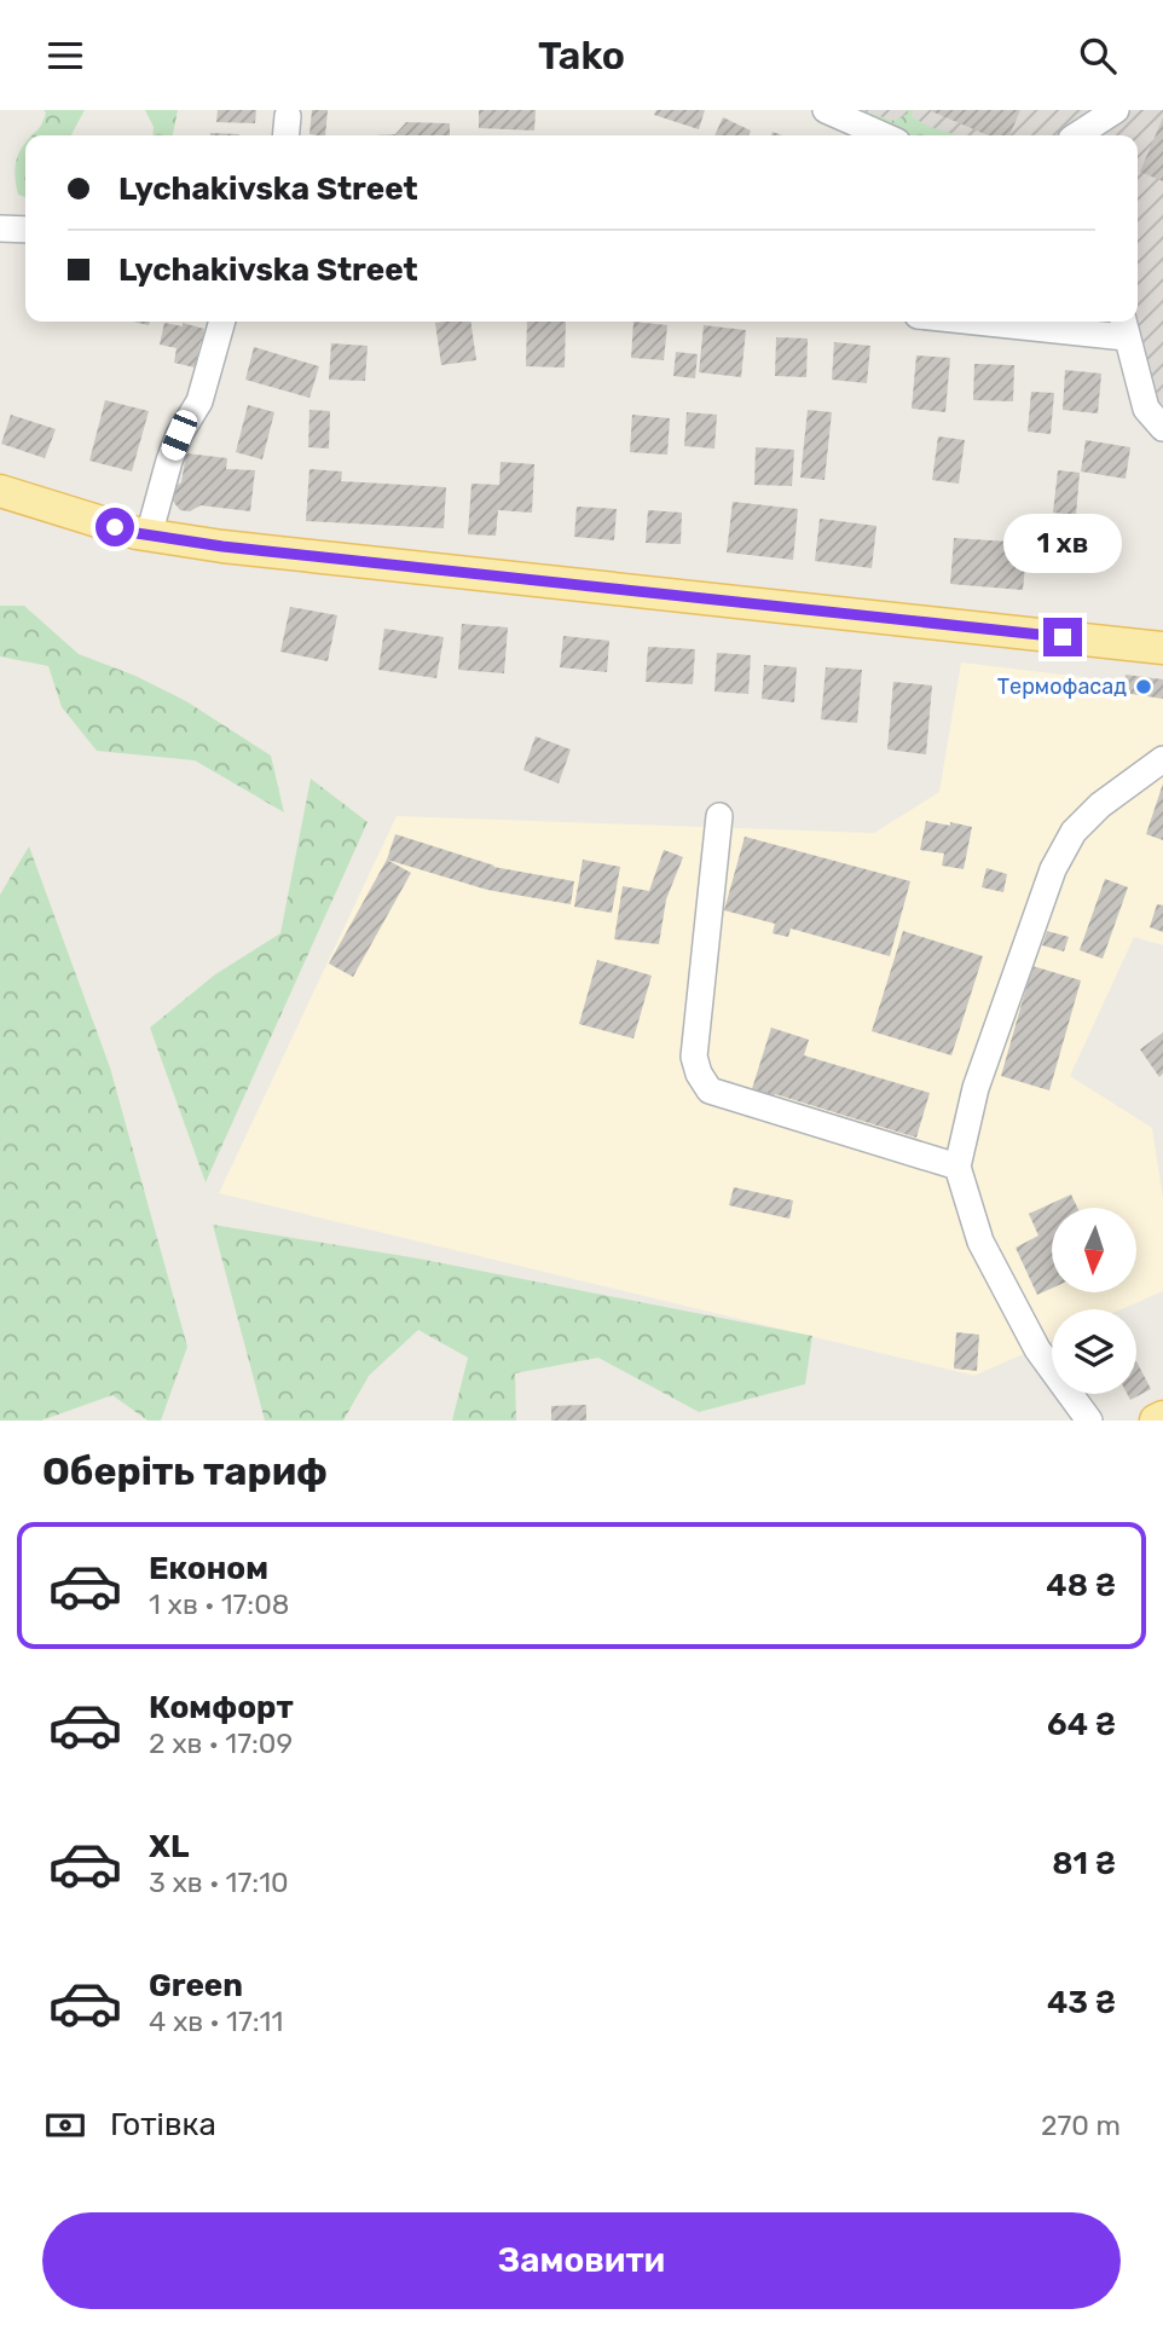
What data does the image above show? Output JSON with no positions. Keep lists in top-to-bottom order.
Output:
{
  "places": ["Термофасад"],
  "north": "bottom",
  "page": {
    "header": "Tako",
    "banner": ["Lychakivska Street", "Lychakivska Street"],
    "bubble": "1 хв",
    "heading": "Оберіть тариф",
    "list": [
      {
        "name": "Економ",
        "note": "1 хв · 17:08",
        "value": "48 ₴"
      },
      {
        "name": "Комфорт",
        "note": "2 хв · 17:09",
        "value": "64 ₴"
      },
      {
        "name": "XL",
        "note": "3 хв · 17:10",
        "value": "81 ₴"
      },
      {
        "name": "Green",
        "note": "4 хв · 17:11",
        "value": "43 ₴"
      }
    ],
    "pay": ["Готівка", "270 m"],
    "buttons": "Замовити"
  }
}
